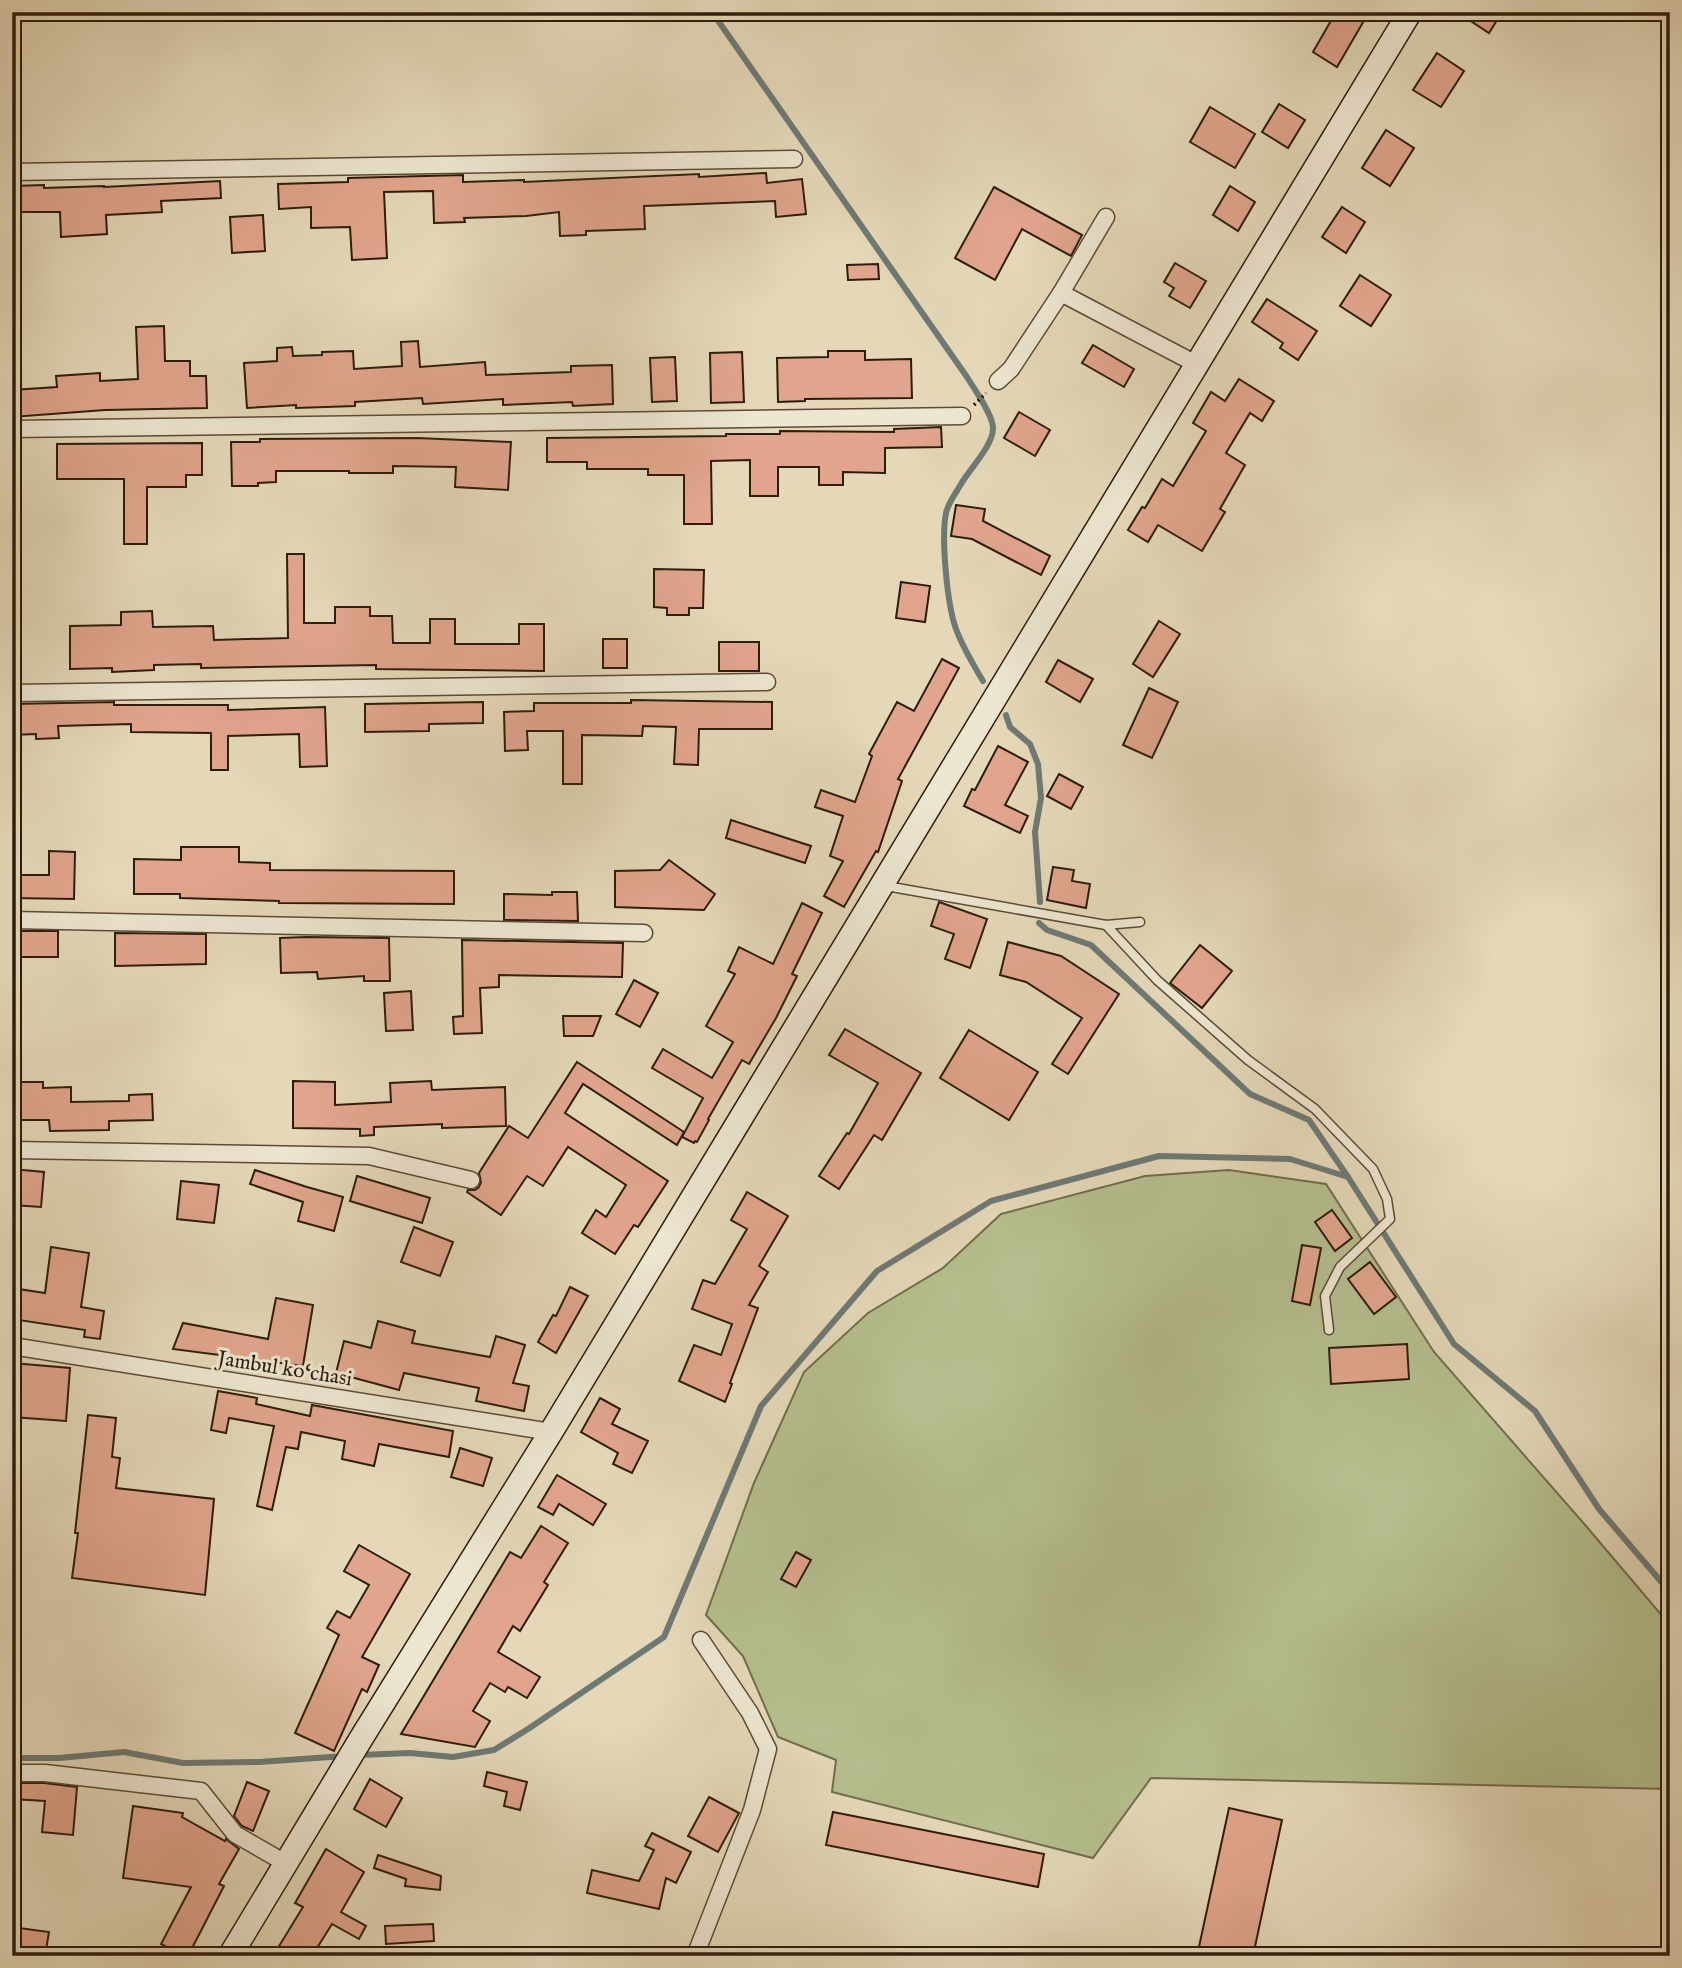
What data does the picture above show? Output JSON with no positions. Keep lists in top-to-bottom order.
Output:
{
  "streets": {
    "street": ["Jambul ko‘chasi"]
  }
}
